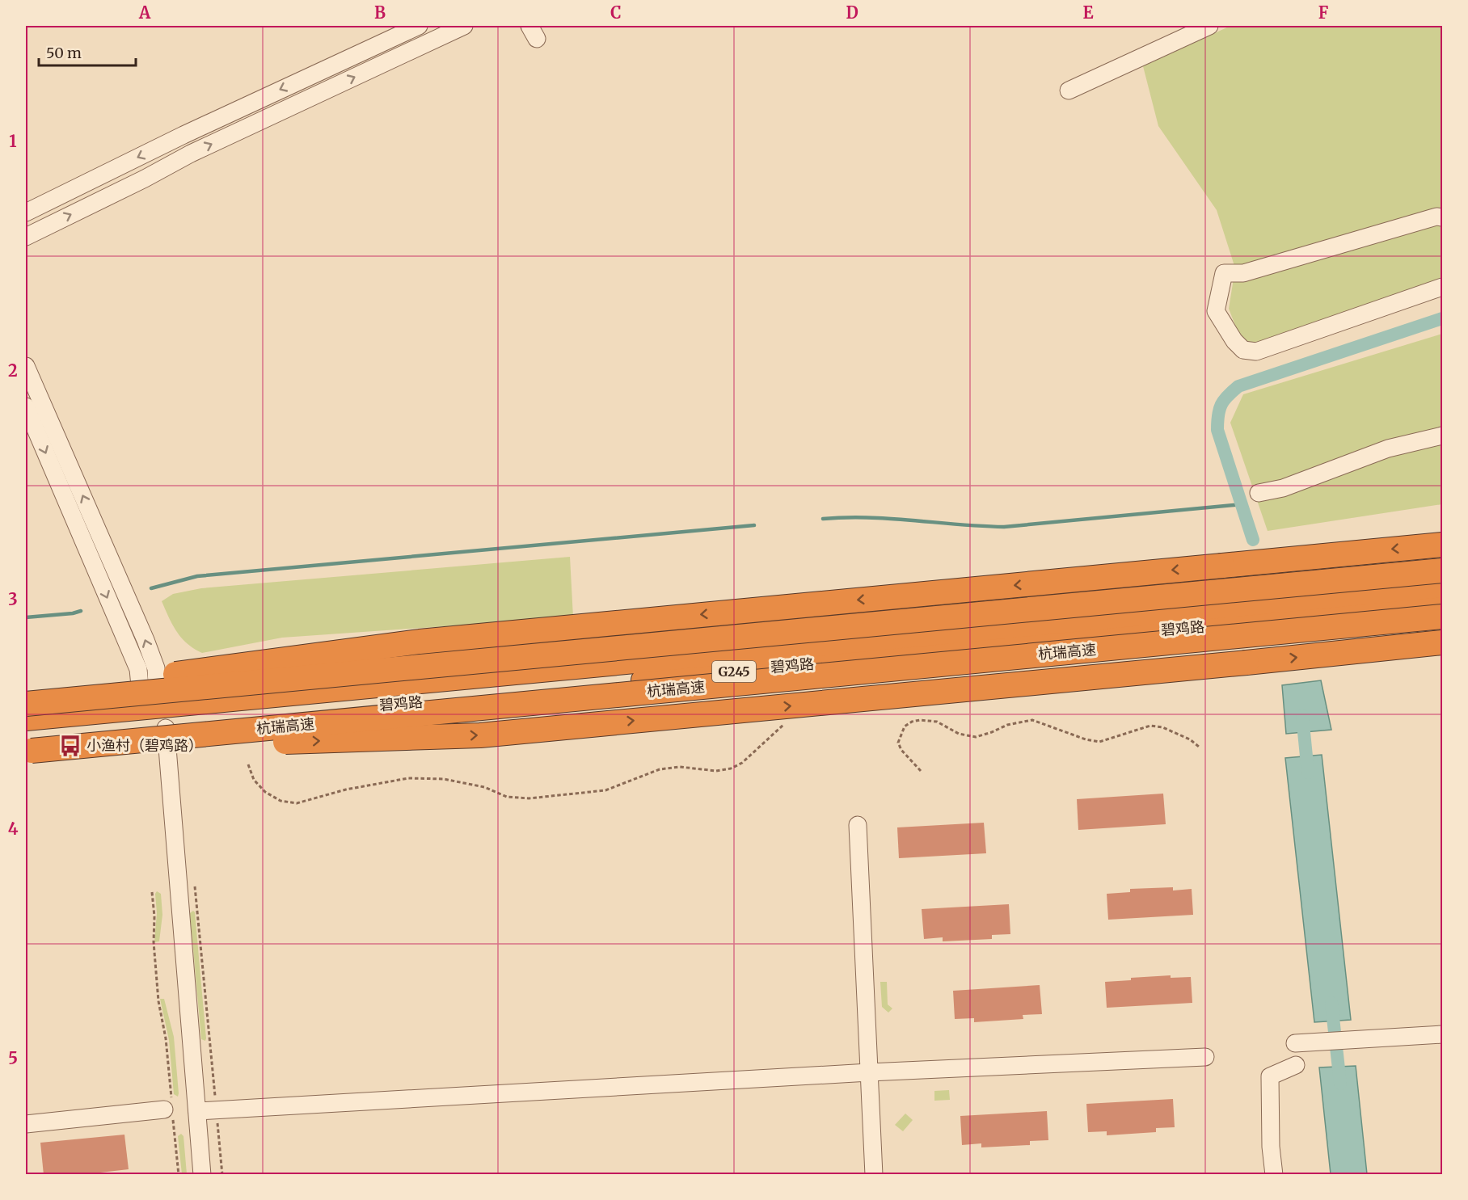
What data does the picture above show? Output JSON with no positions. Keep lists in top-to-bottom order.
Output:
{
  "streets": {
    "highway": ["碧鸡路", "杭瑞高速", "G245"]
  },
  "crossings": [
    ["碧鸡路", "杭瑞高速"]
  ],
  "places": {
    "bus stop": ["小渔村（碧鸡路）"]
  },
  "scale_bar": "50 m",
  "grid": {
    "columns": [
      "A",
      "B",
      "C",
      "D",
      "E",
      "F"
    ],
    "rows": [
      "1",
      "2",
      "3",
      "4",
      "5"
    ]
  }
}
